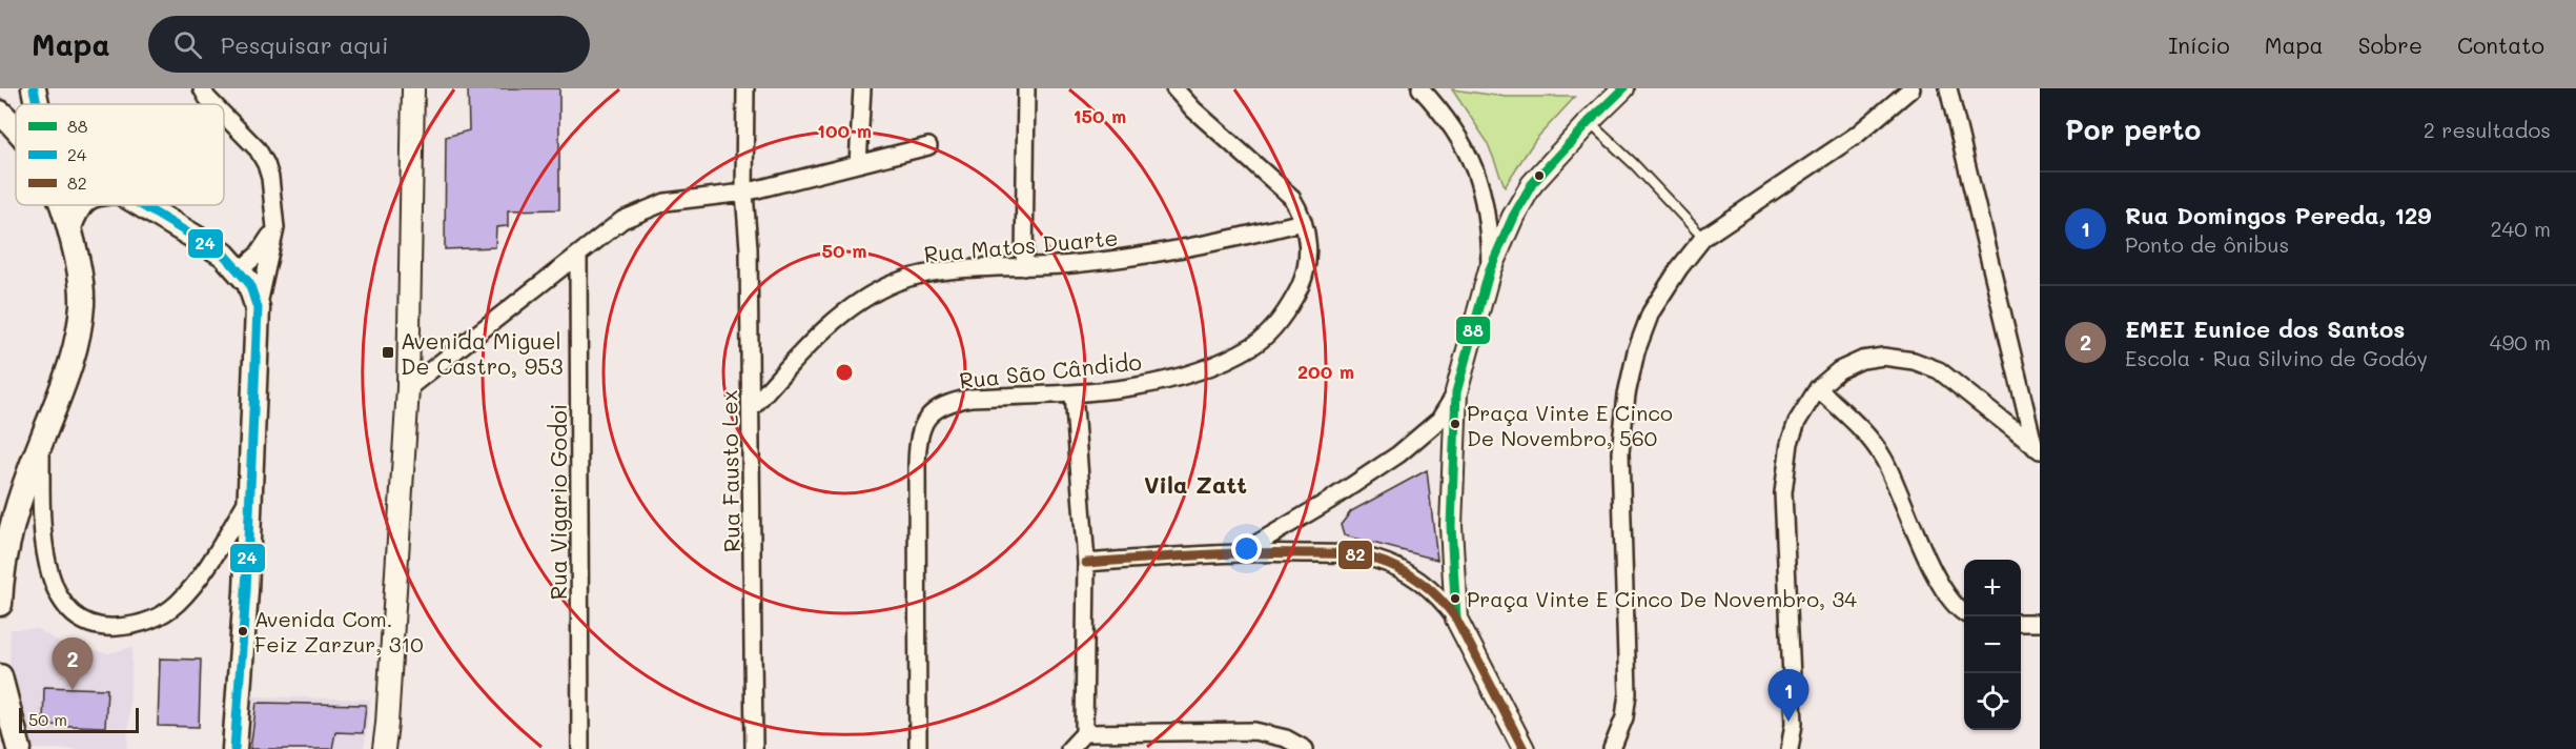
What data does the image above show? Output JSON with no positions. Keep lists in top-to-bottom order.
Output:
{
  "streets": {
    "street": [
      "Rua Matos Duarte",
      "Rua São Cândido",
      "Rua Fausto Lex",
      "Rua Vigario Godoi"
    ]
  },
  "crossings": [
    ["Rua Matos Duarte", "Rua São Cândido"],
    ["Rua Matos Duarte", "Rua Fausto Lex"]
  ],
  "districts": ["Vila Zatt"],
  "places": {
    "transit": ["Avenida Miguel De Castro, 953"],
    "other": ["Praça Vinte E Cinco De Novembro, 560", "Praça Vinte E Cinco De Novembro, 34", "Avenida Com. Feiz Zarzur, 310"]
  },
  "lines": ["transit line 88", "transit line 24", "transit line 82"],
  "legend": ["88", "24", "82"],
  "scale_bar": "50 m",
  "page": {
    "header": "Mapa",
    "search": "Pesquisar aqui",
    "nav": [
      "Início",
      "Mapa",
      "Sobre",
      "Contato"
    ],
    "heading": ["Por perto", "2 resultados"],
    "list": [
      {
        "mark": "1",
        "name": "Rua Domingos Pereda, 129",
        "note": "Ponto de ônibus",
        "value": "240 m"
      },
      {
        "mark": "2",
        "name": "EMEI Eunice dos Santos",
        "note": "Escola · Rua Silvino de Godóy",
        "value": "490 m"
      }
    ],
    "map_buttons": ["+", "−"],
    "pins": ["2", "1"],
    "scale": "50 m"
  },
  "rings": [
    "150 m",
    "100 m",
    "50 m",
    "200 m"
  ]
}
